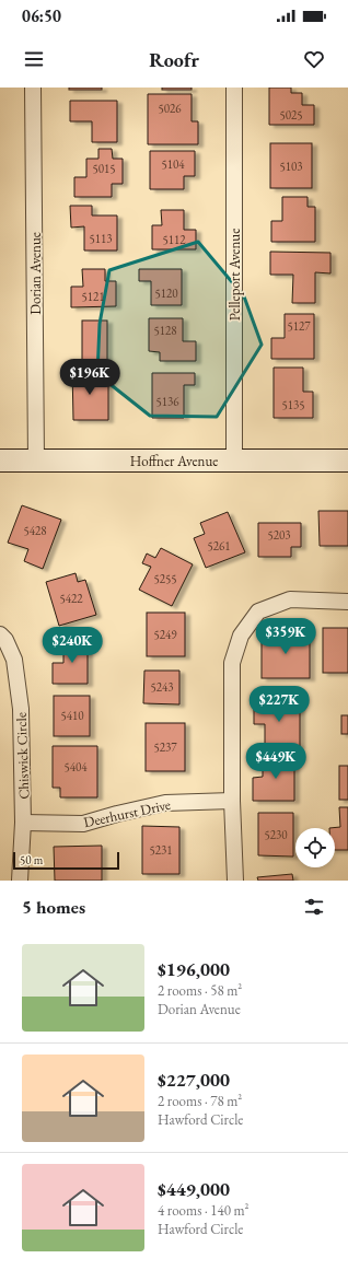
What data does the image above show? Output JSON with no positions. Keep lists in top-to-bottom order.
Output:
{
  "streets": {
    "main road": ["Hoffner Avenue"],
    "street": [
      "Dorian Avenue",
      "Pelleport Avenue",
      "Chiswick Circle",
      "Deerhurst Drive"
    ]
  },
  "crossings": [
    ["Dorian Avenue", "Hoffner Avenue"],
    ["Pelleport Avenue", "Hoffner Avenue"],
    ["Chiswick Circle", "Deerhurst Drive"]
  ],
  "house_numbers": [
    "5026",
    "5025",
    "5104",
    "5103",
    "5015",
    "5113",
    "5112",
    "5120",
    "5121",
    "5127",
    "5128",
    "5136",
    "5135",
    "5428",
    "5203",
    "5261",
    "5255",
    "5422",
    "5249",
    "5243",
    "5410",
    "5237",
    "5404",
    "5230",
    "5231"
  ],
  "scale_bar": "50 m",
  "page": {
    "status": "06:50",
    "header": "Roofr",
    "price": [
      "$196K",
      "$359K",
      "$240K",
      "$227K",
      "$449K"
    ],
    "scale": "50 m",
    "heading": "5 homes",
    "list": [
      {
        "name": "$196,000",
        "note": "2 rooms · 58 m² · Dorian Avenue"
      },
      {
        "name": "$227,000",
        "note": "2 rooms · 78 m² · Hawford Circle"
      },
      {
        "name": "$449,000",
        "note": "4 rooms · 140 m² · Hawford Circle"
      }
    ]
  }
}
